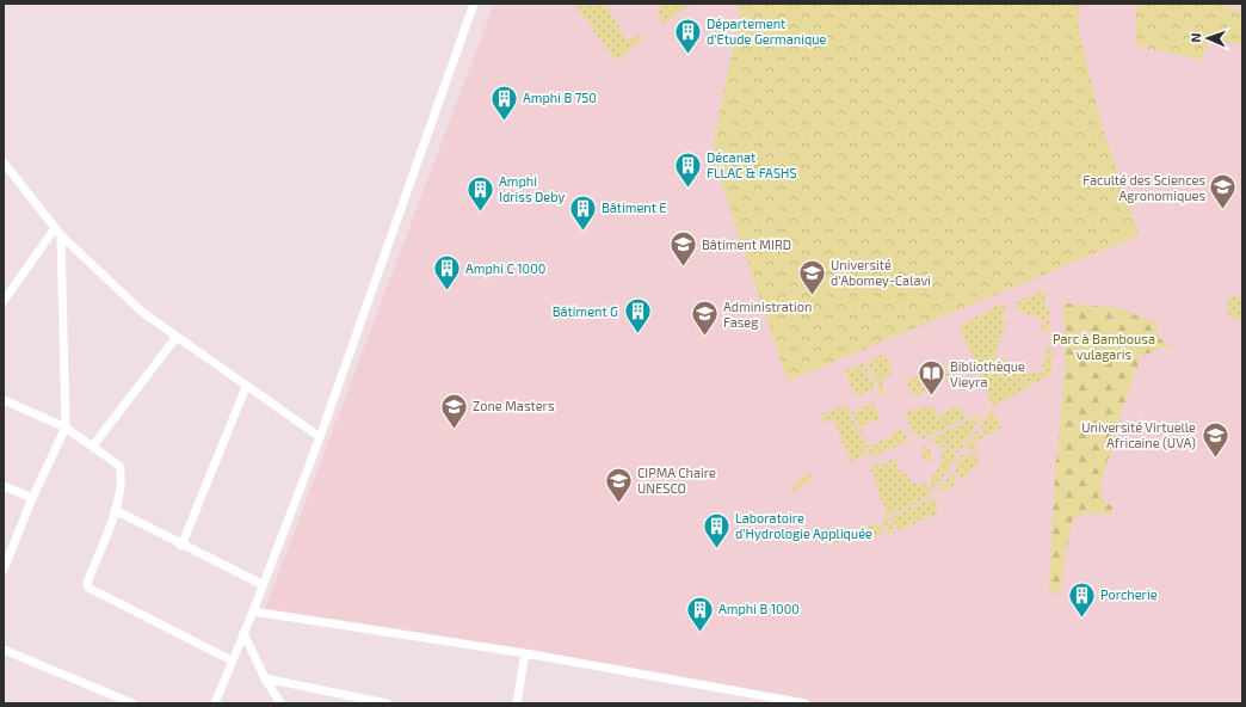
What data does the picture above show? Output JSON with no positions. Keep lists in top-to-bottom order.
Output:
{
  "parks": ["Parc à Bambousa vulagaris"],
  "places": {
    "building": [
      "Département d'Etude Germanique",
      "Amphi B 750",
      "Décanat FLLAC & FASHS",
      "Amphi Idriss Deby",
      "Bâtiment E",
      "Amphi C 1000",
      "Bâtiment G",
      "Laboratoire d'Hydrologie Appliquée",
      "Porcherie",
      "Amphi B 1000"
    ],
    "school or university": [
      "Faculté des Sciences Agronomiques",
      "Bâtiment MIRD",
      "Université d'Abomey-Calavi",
      "Administration Faseg",
      "Zone Masters",
      "Université Virtuelle Africaine (UVA)",
      "CIPMA Chaire UNESCO"
    ],
    "library": ["Bibliothèque Vieyra"]
  },
  "north": "left"
}
